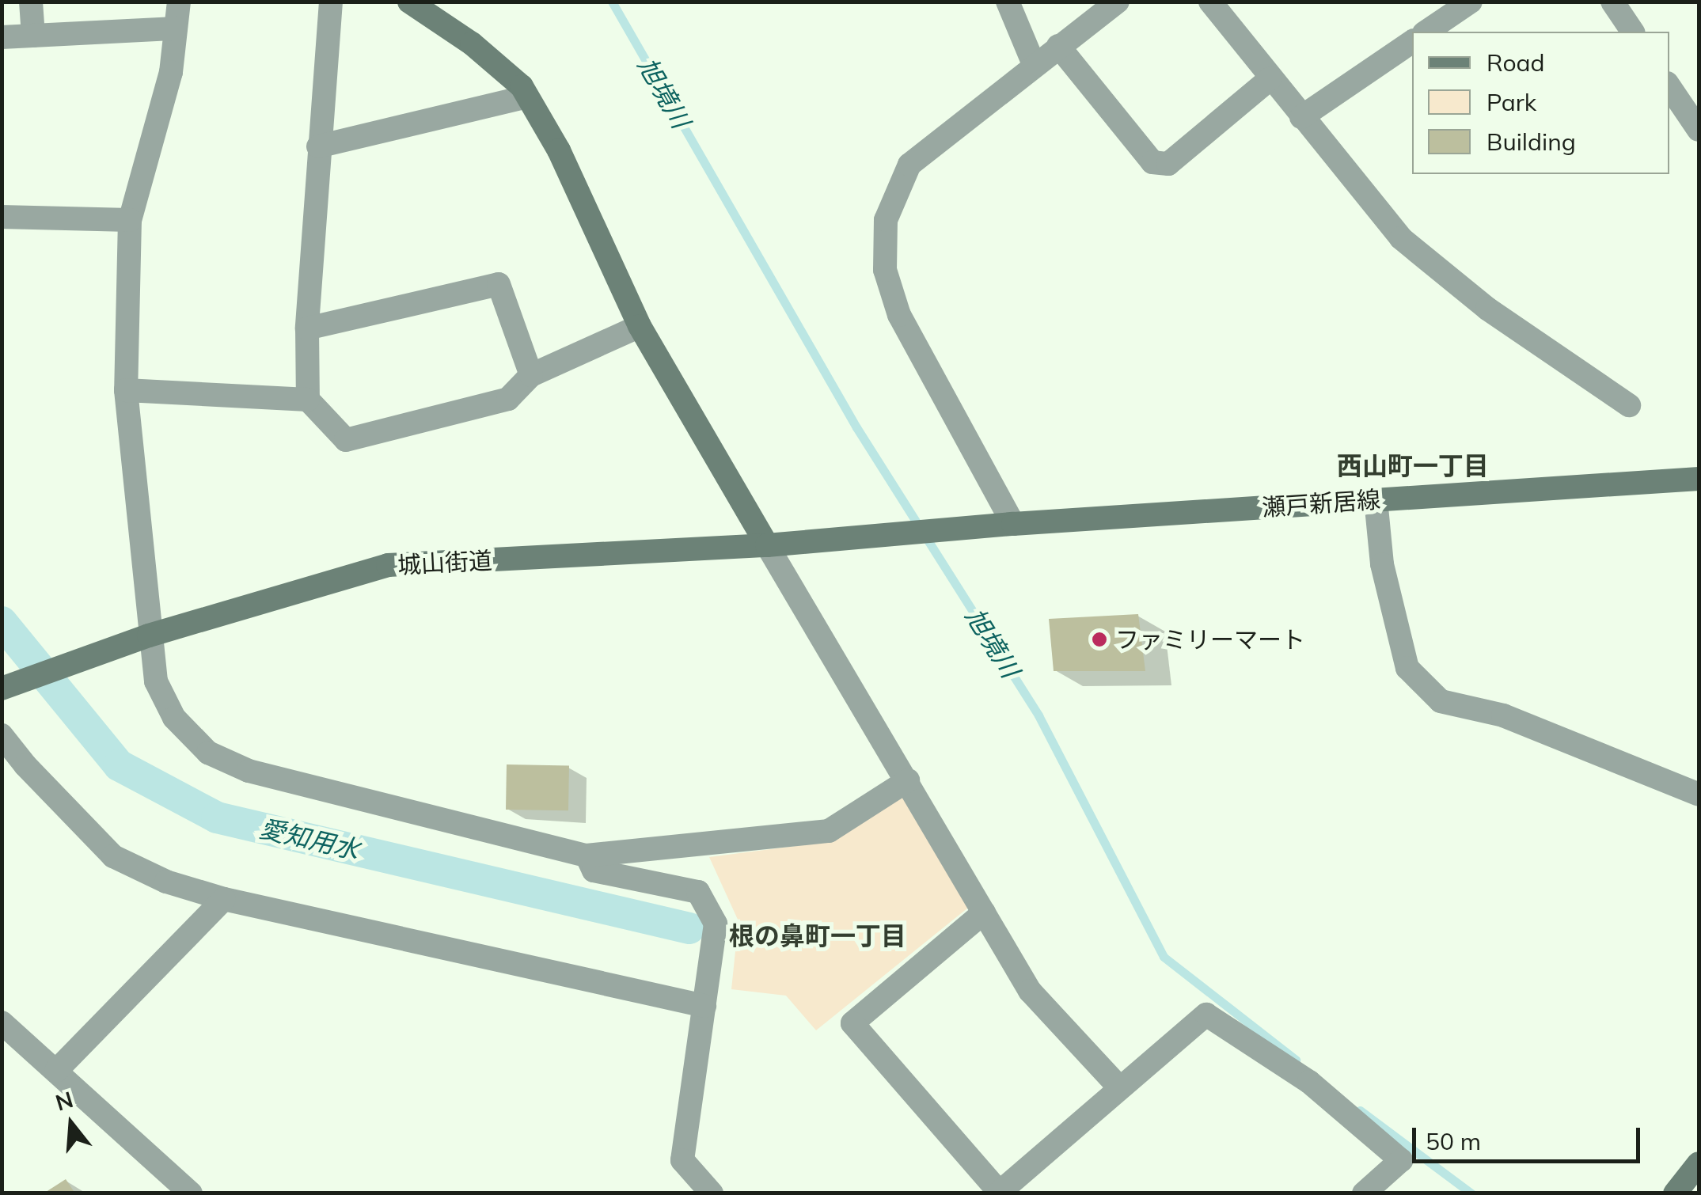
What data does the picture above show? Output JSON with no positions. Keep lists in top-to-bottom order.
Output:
{
  "streets": {
    "street": ["瀬戸新居線", "城山街道"]
  },
  "crossings": [
    ["瀬戸新居線", "城山街道"]
  ],
  "districts": ["西山町一丁目", "根の鼻町一丁目"],
  "water": ["旭境川", "愛知用水"],
  "places": ["ファミリーマート"],
  "legend": ["Road", "Park", "Building"],
  "scale_bar": "50 m",
  "north": "top"
}
